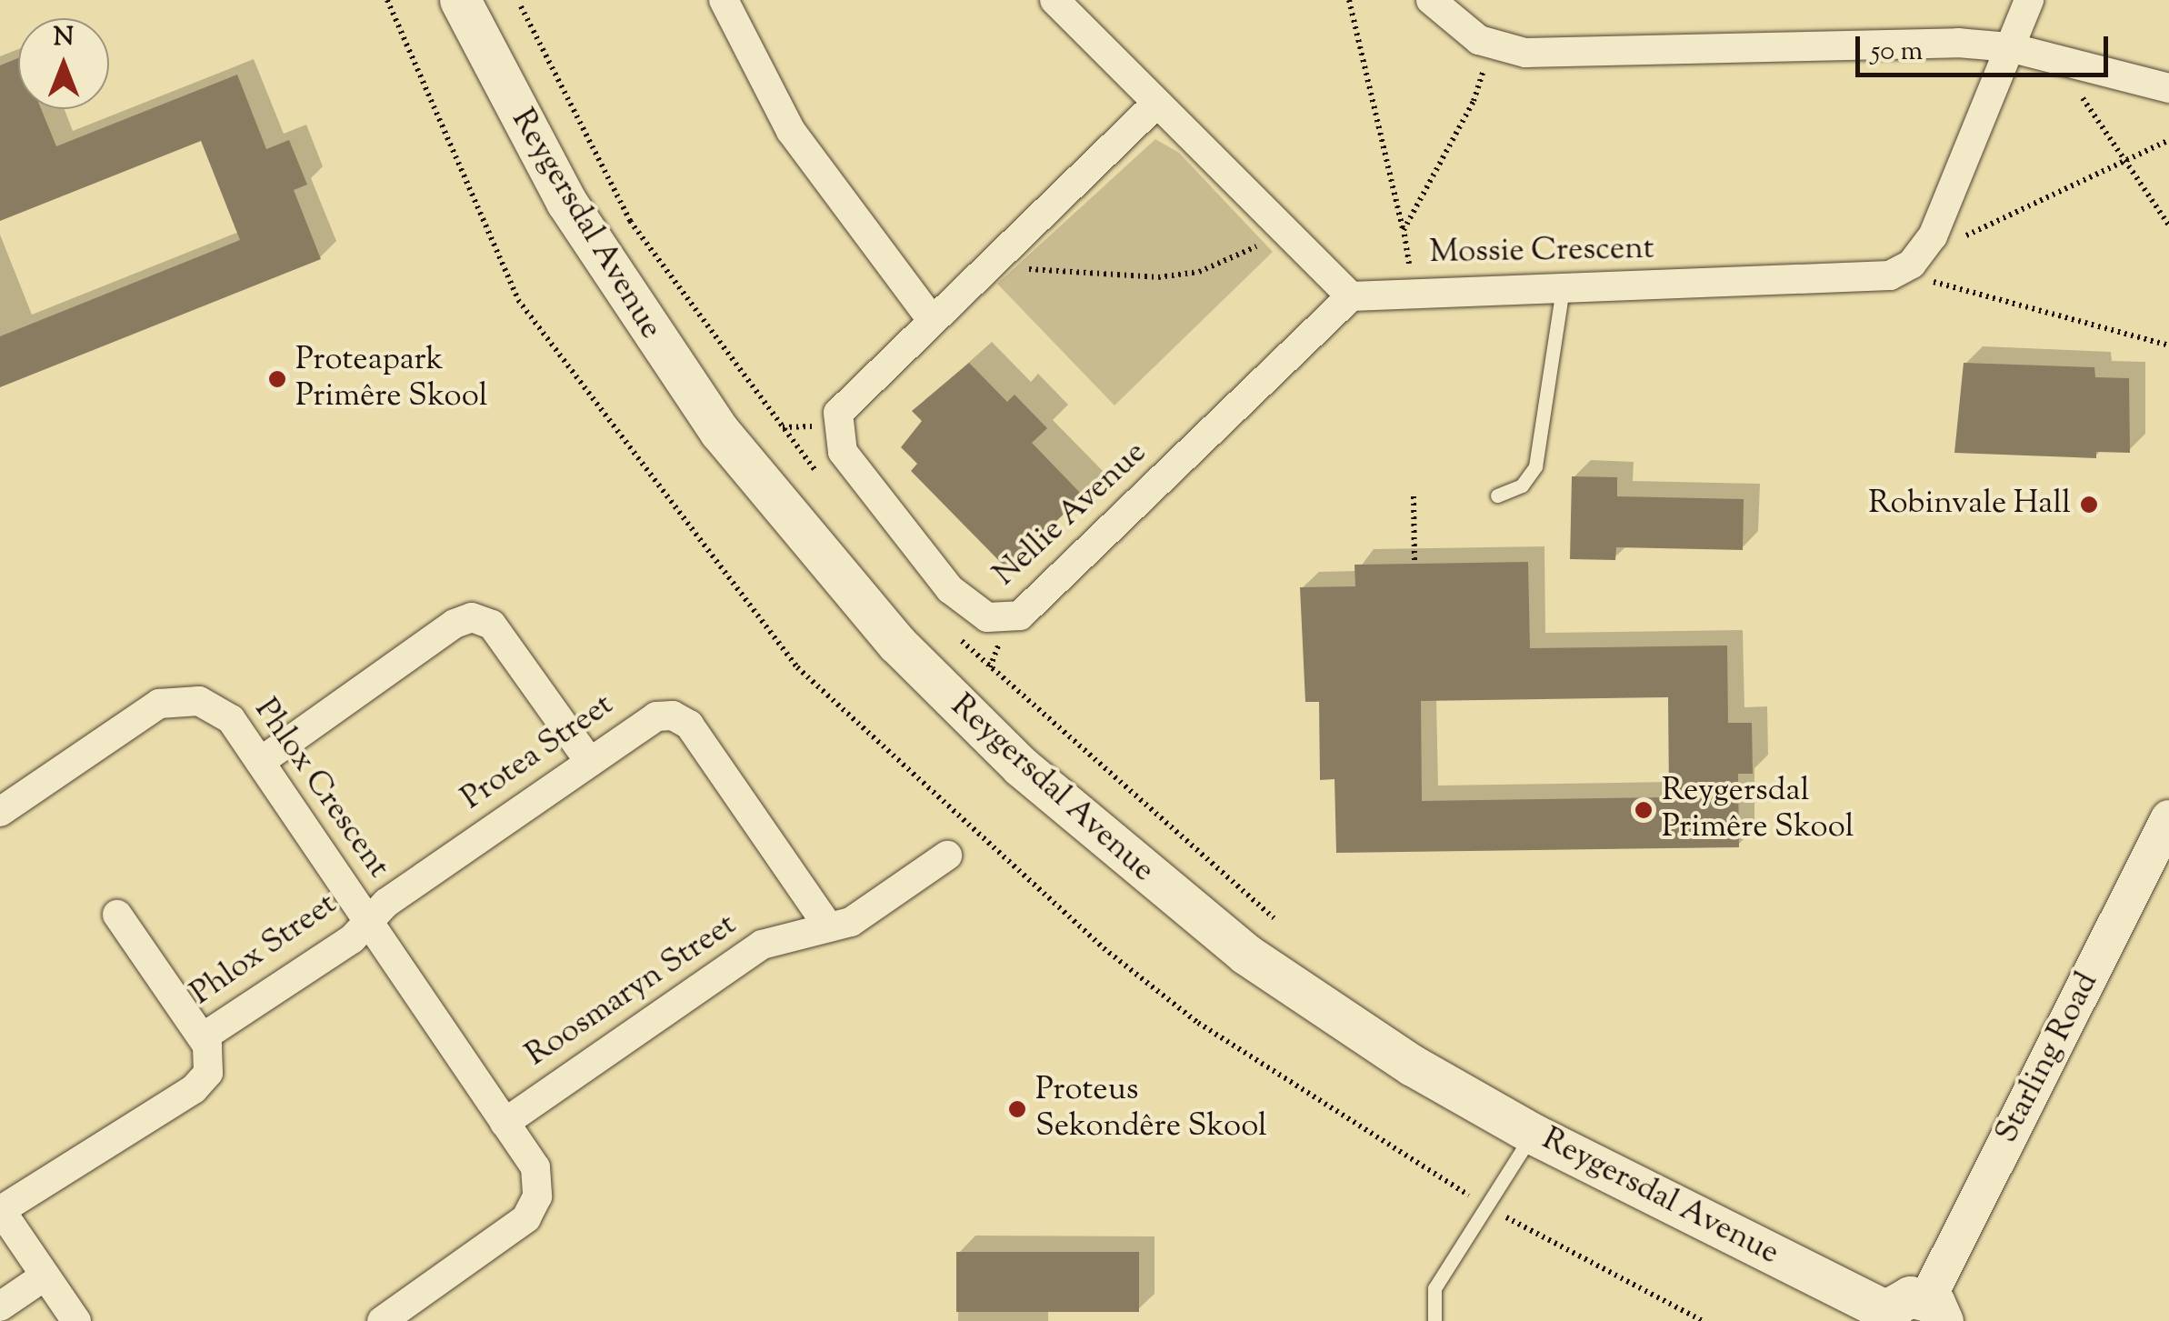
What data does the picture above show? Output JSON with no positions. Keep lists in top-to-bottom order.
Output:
{
  "streets": {
    "main road": ["Reygersdal Avenue"],
    "street": [
      "Mossie Crescent",
      "Nellie Avenue",
      "Protea Street",
      "Phlox Crescent",
      "Phlox Street",
      "Roosmaryn Street",
      "Starling Road"
    ]
  },
  "crossings": [
    ["Reygersdal Avenue", "Starling Road"],
    ["Mossie Crescent", "Nellie Avenue"],
    ["Protea Street", "Phlox Crescent"],
    ["Protea Street", "Phlox Street"],
    ["Protea Street", "Roosmaryn Street"],
    ["Phlox Crescent", "Phlox Street"],
    ["Phlox Crescent", "Roosmaryn Street"]
  ],
  "places": [
    "Proteapark Primêre Skool",
    "Robinvale Hall",
    "Reygersdal Primêre Skool",
    "Proteus Sekondêre Skool"
  ],
  "scale_bar": "50 m",
  "north": "top"
}
